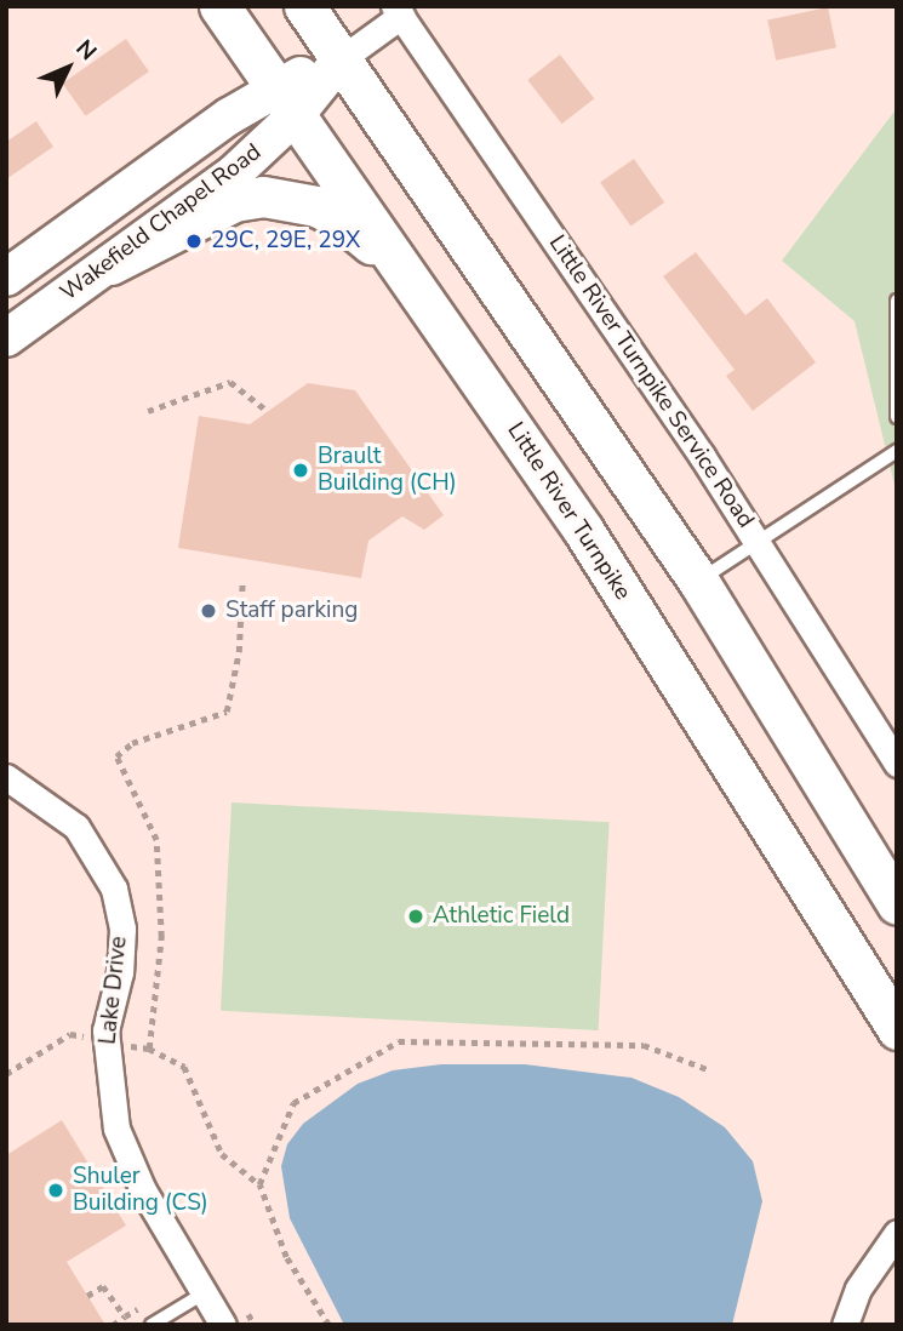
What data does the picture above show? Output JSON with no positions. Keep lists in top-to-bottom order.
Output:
{
  "streets": {
    "main road": ["Wakefield Chapel Road", "Little River Turnpike"],
    "street": ["Little River Turnpike Service Road", "Lake Drive"]
  },
  "crossings": [
    ["Wakefield Chapel Road", "Little River Turnpike Service Road"],
    ["Wakefield Chapel Road", "Little River Turnpike"]
  ],
  "places": [
    "29C, 29E, 29X",
    "Brault Building (CH)",
    "Staff parking",
    "Athletic Field",
    "Shuler Building (CS)"
  ],
  "north": "top right"
}
